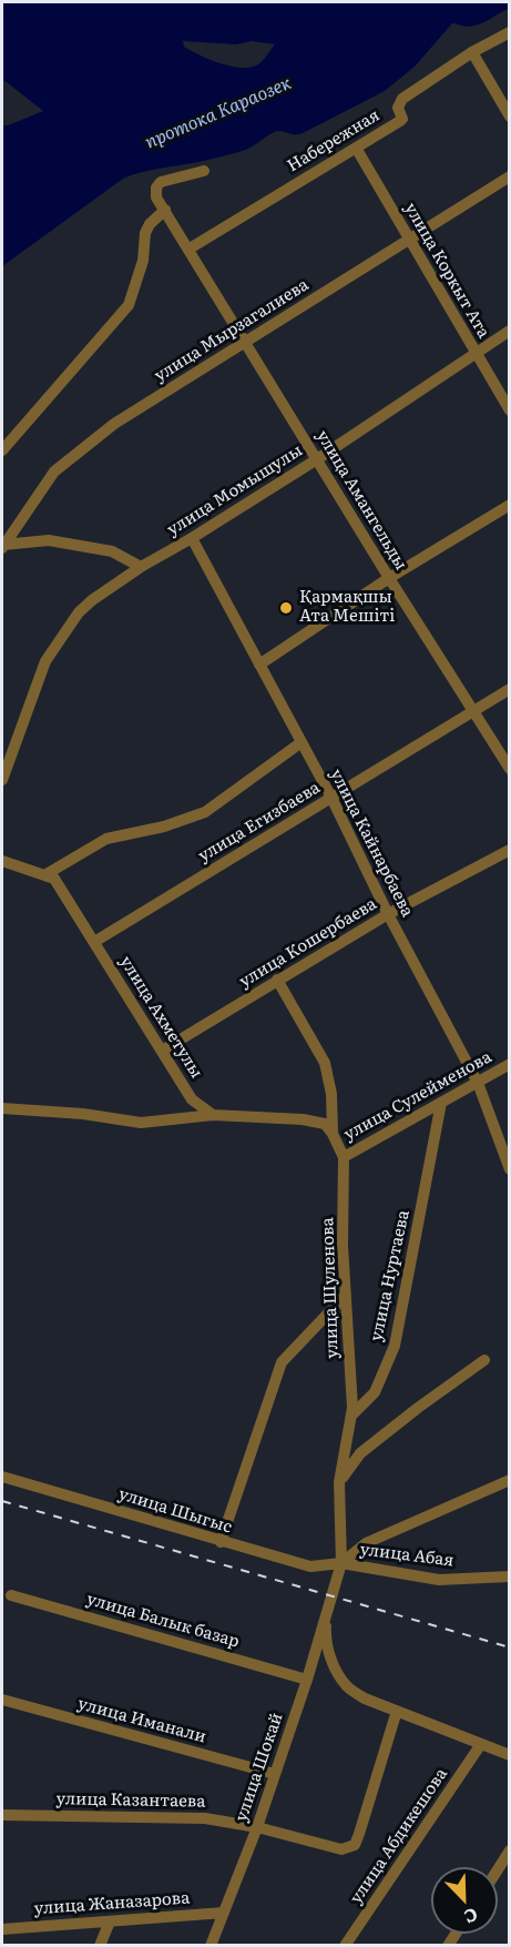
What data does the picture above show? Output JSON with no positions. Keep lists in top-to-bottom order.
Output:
{
  "streets": {
    "street": [
      "Набережная",
      "улица Коркыт Ата",
      "улица Мырзагалиева",
      "улица Момышулы",
      "улица Амангельды",
      "улица Егизбаева",
      "улица Кайнарбаева",
      "улица Кошербаева",
      "улица Ахметулы",
      "улица Сулейменова",
      "улица Нуртаева",
      "улица Шуленова",
      "улица Шыгыс",
      "улица Абая",
      "улица Балык базар",
      "улица Иманали",
      "улица Шокай",
      "улица Казантаева",
      "улица Абдикешова",
      "улица Жаназарова"
    ]
  },
  "crossings": [
    ["Набережная", "улица Коркыт Ата"],
    ["Набережная", "улица Амангельды"],
    ["улица Коркыт Ата", "улица Мырзагалиева"],
    ["улица Коркыт Ата", "улица Момышулы"],
    ["улица Мырзагалиева", "улица Амангельды"],
    ["улица Момышулы", "улица Амангельды"],
    ["улица Момышулы", "улица Кайнарбаева"],
    ["улица Амангельды", "улица Егизбаева"],
    ["улица Егизбаева", "улица Кайнарбаева"],
    ["улица Егизбаева", "улица Ахметулы"],
    ["улица Кайнарбаева", "улица Кошербаева"],
    ["улица Кайнарбаева", "улица Сулейменова"],
    ["улица Кошербаева", "улица Ахметулы"],
    ["улица Сулейменова", "улица Нуртаева"],
    ["улица Сулейменова", "улица Шуленова"],
    ["улица Нуртаева", "улица Шуленова"],
    ["улица Шыгыс", "улица Абая"],
    ["улица Шыгыс", "улица Шокай"],
    ["улица Абая", "улица Шокай"],
    ["улица Балык базар", "улица Шокай"],
    ["улица Иманали", "улица Шокай"],
    ["улица Шокай", "улица Казантаева"],
    ["улица Шокай", "улица Жаназарова"]
  ],
  "water": ["протока Караозек"],
  "places": ["Қармақшы Ата Мешіті"],
  "north": "bottom right"
}
